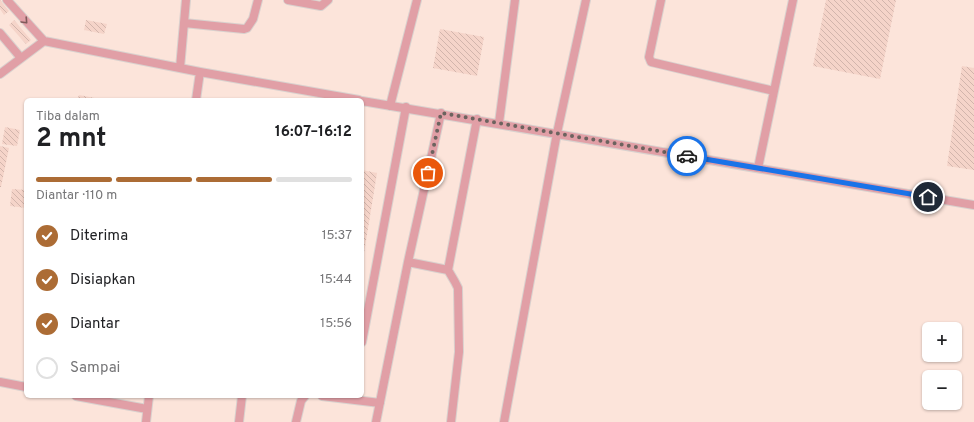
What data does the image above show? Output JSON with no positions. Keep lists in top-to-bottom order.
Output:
{
  "page": {
    "heading": ["2 mnt", "Tiba dalam", "16:07–16:12"],
    "bar": "Diantar · 110 m",
    "list": [
      ["Diterima", "15:37"],
      ["Disiapkan", "15:44"],
      ["Diantar", "15:56"],
      "Sampai"
    ],
    "map_buttons": ["+", "−"]
  }
}
